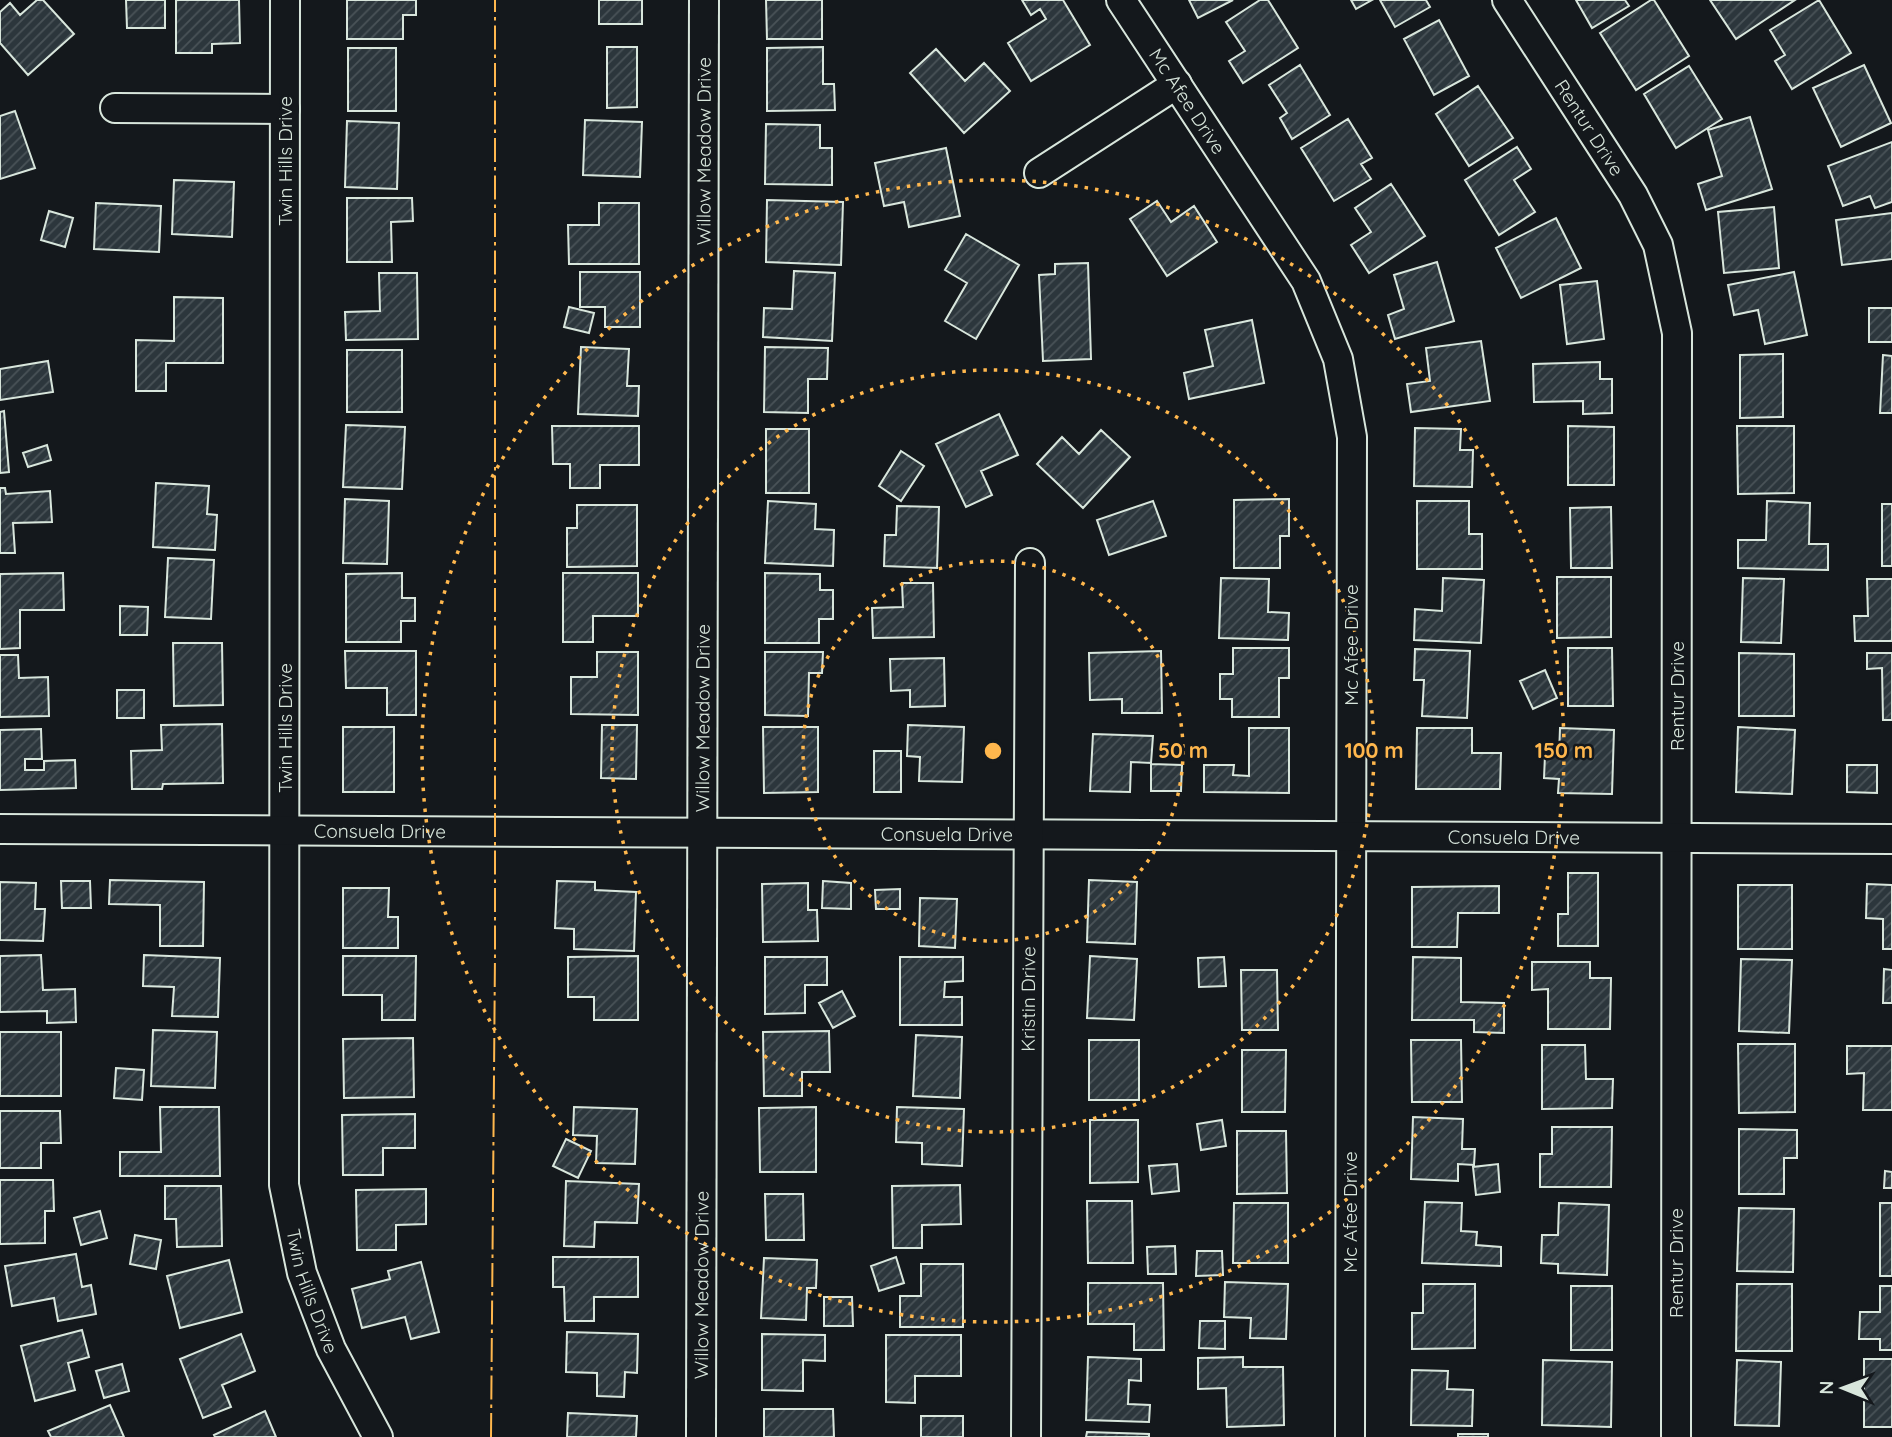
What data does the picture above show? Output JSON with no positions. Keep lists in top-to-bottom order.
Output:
{
  "streets": {
    "street": [
      "Mc Afee Drive",
      "Rentur Drive",
      "Willow Meadow Drive",
      "Twin Hills Drive",
      "Consuela Drive",
      "Kristin Drive"
    ]
  },
  "crossings": [
    ["Mc Afee Drive", "Consuela Drive"],
    ["Rentur Drive", "Consuela Drive"],
    ["Willow Meadow Drive", "Consuela Drive"],
    ["Twin Hills Drive", "Consuela Drive"],
    ["Consuela Drive", "Kristin Drive"]
  ],
  "north": "left",
  "rings": ["50 m", "100 m", "150 m"]
}
